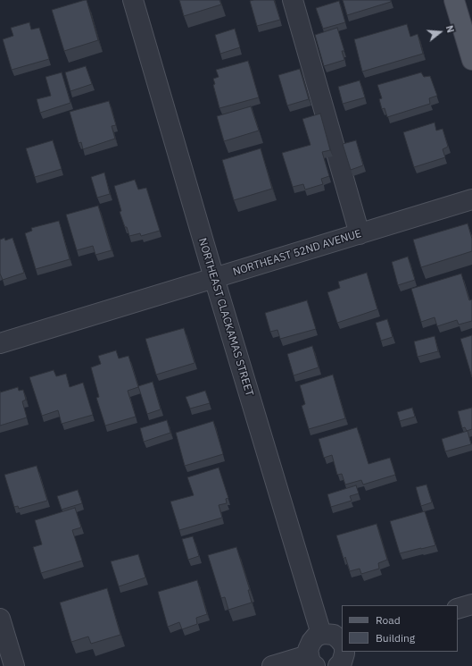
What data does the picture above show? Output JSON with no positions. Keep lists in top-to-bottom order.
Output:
{
  "streets": {
    "street": ["NORTHEAST 52ND AVENUE", "NORTHEAST CLACKAMAS STREET"]
  },
  "crossings": [
    ["NORTHEAST 52ND AVENUE", "NORTHEAST CLACKAMAS STREET"]
  ],
  "legend": ["Road", "Building"],
  "north": "right"
}
